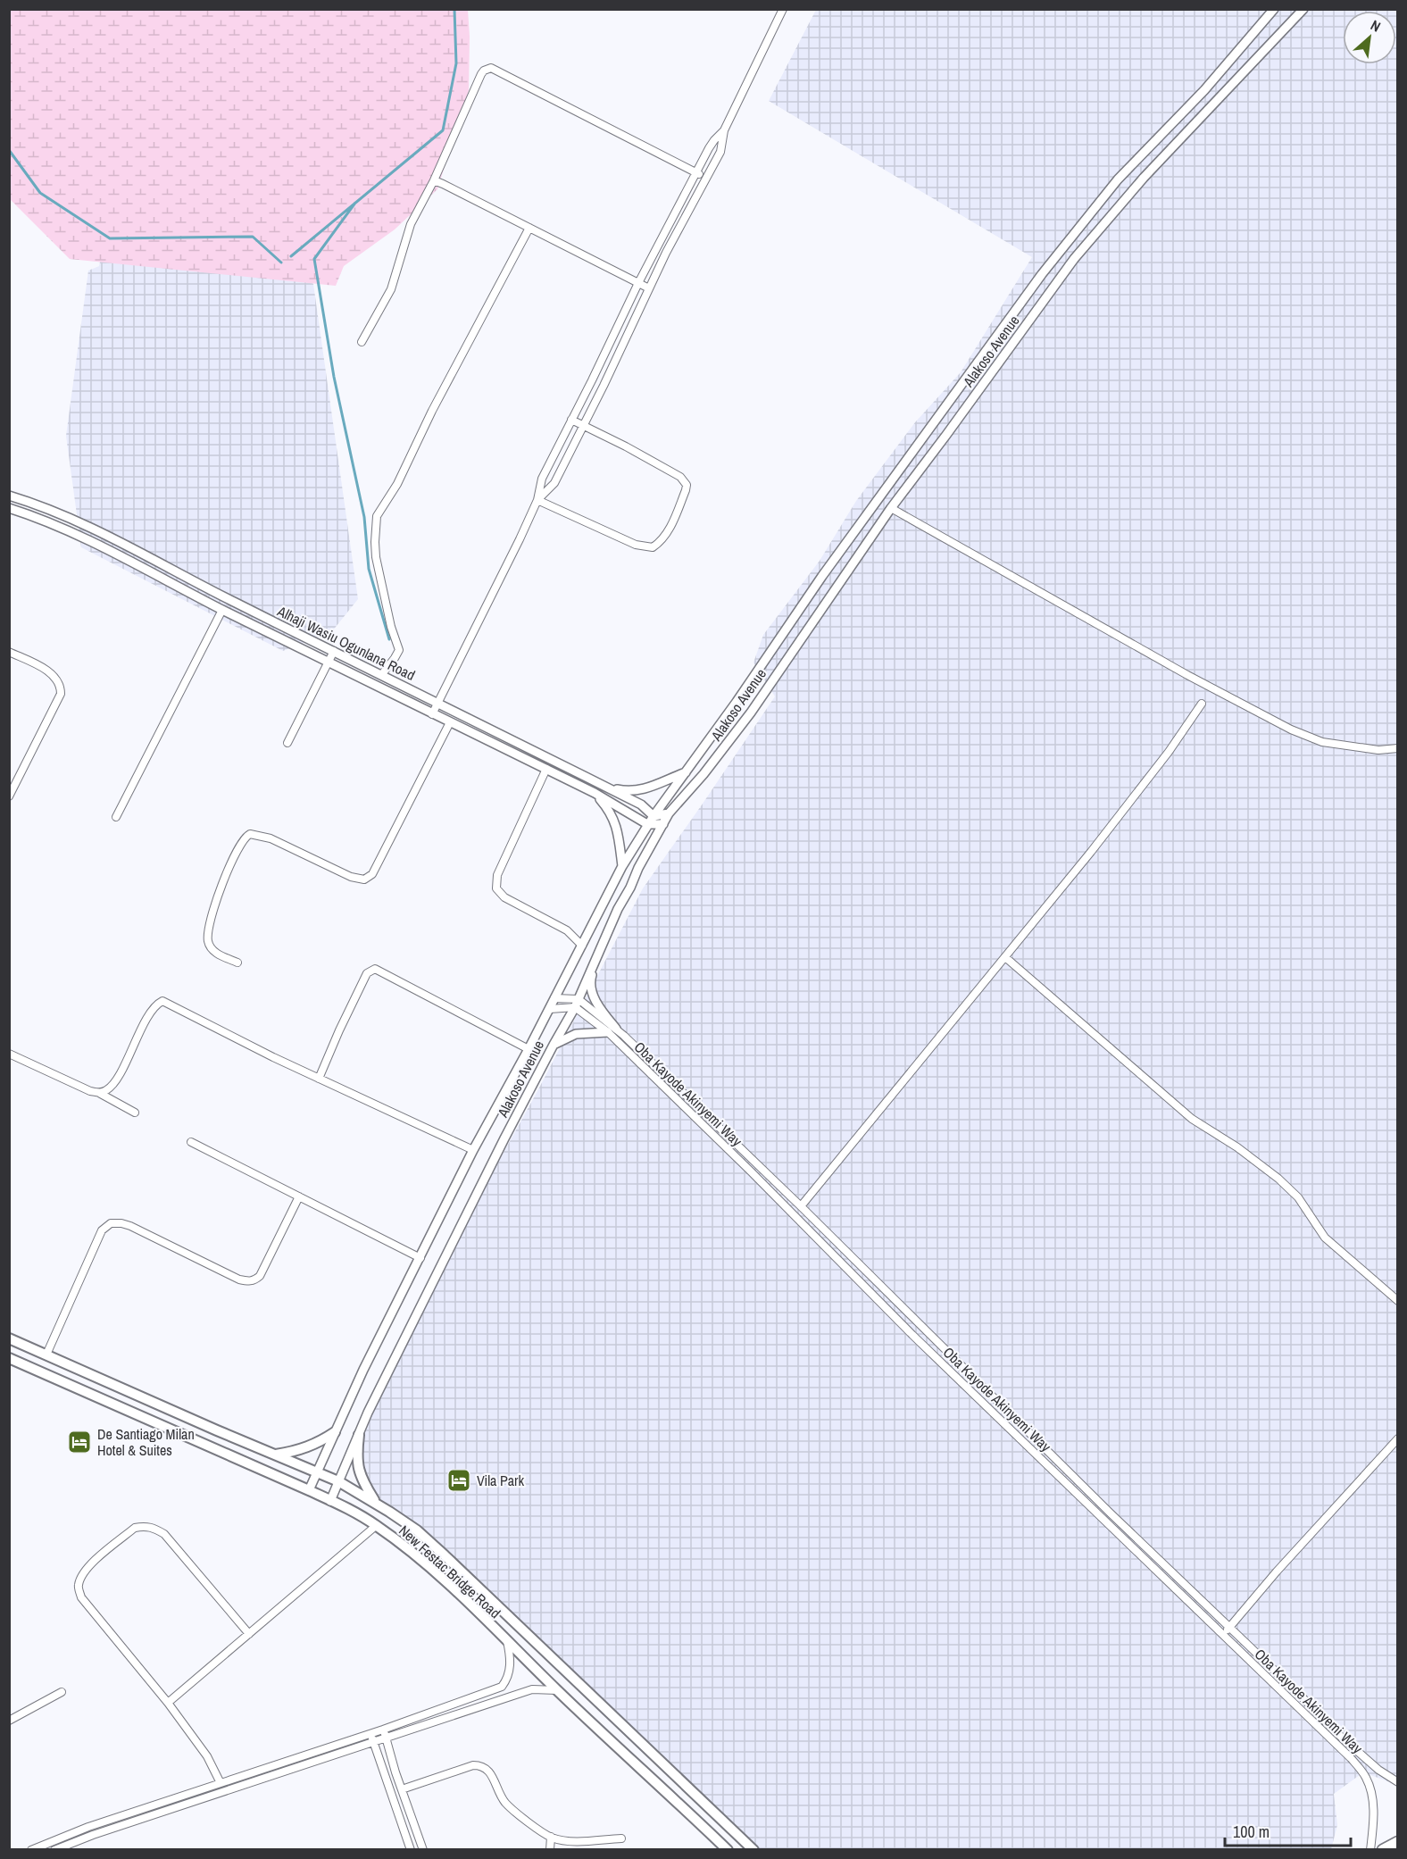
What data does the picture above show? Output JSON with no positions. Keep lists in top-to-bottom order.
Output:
{
  "streets": {
    "main road": ["New Festac Bridge Road"],
    "street": ["Alakoso Avenue", "Alhaji Wasiu Ogunlana Road", "Oba Kayode Akinyemi Way"]
  },
  "crossings": [
    ["Alakoso Avenue", "Alhaji Wasiu Ogunlana Road"],
    ["Alakoso Avenue", "Oba Kayode Akinyemi Way"],
    ["Alakoso Avenue", "New Festac Bridge Road"]
  ],
  "places": {
    "hotel": ["De Santiago Milan Hotel & Suites", "Vila Park"]
  },
  "scale_bar": "100 m",
  "north": "top right"
}
